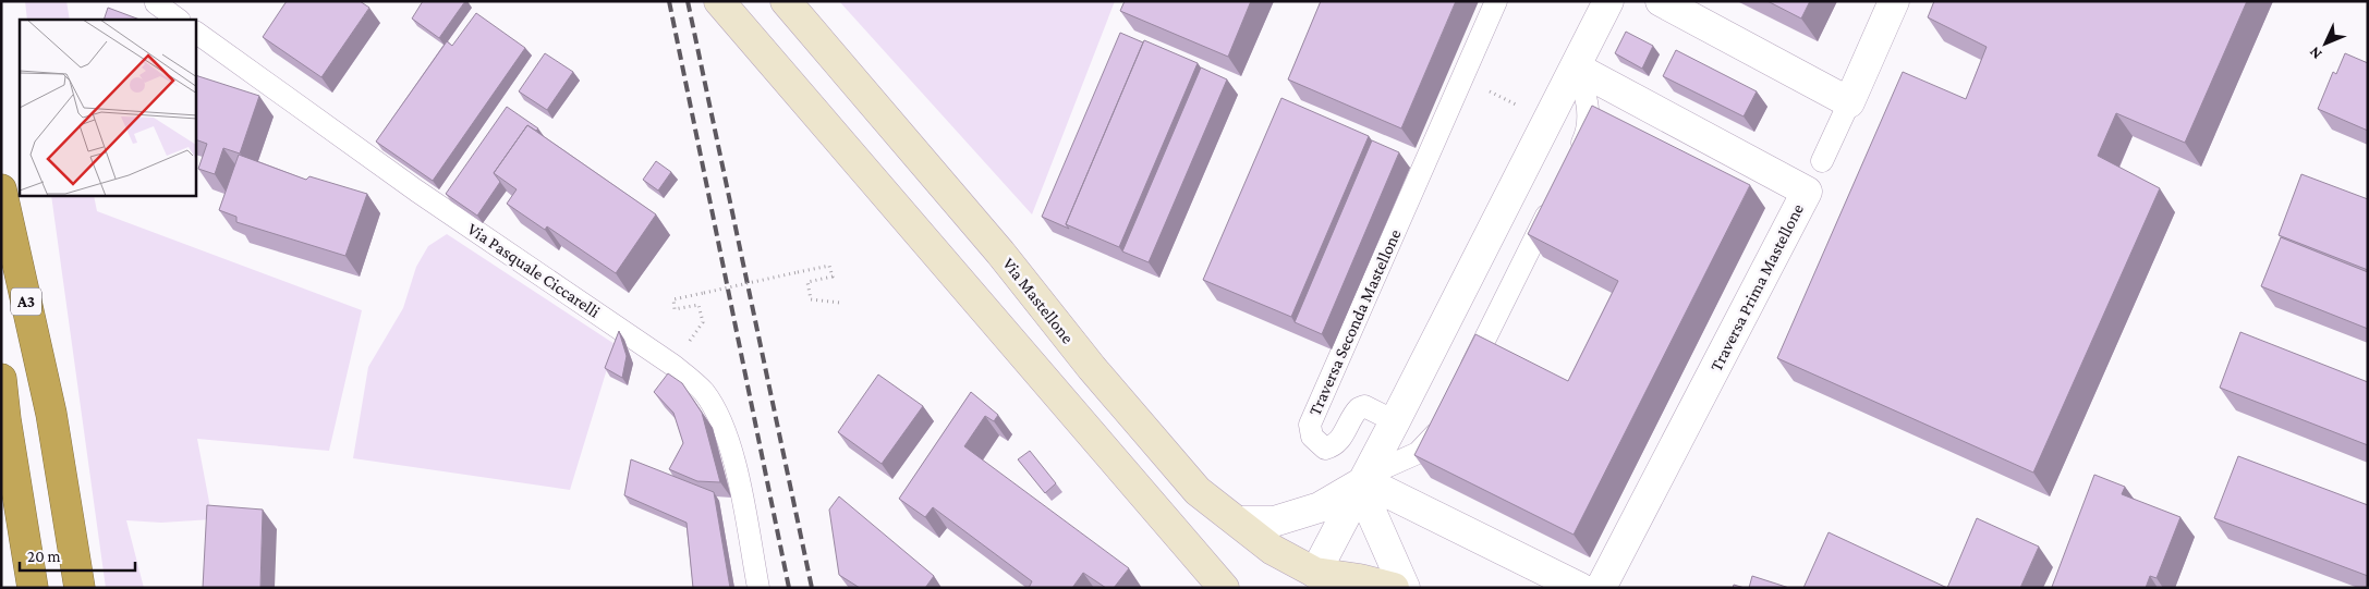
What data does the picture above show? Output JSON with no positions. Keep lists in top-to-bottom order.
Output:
{
  "streets": {
    "highway": ["A3"],
    "street": ["Traversa Prima Mastellone", "Via Mastellone"],
    "lane": ["Via Pasquale Ciccarelli", "Traversa Seconda Mastellone"]
  },
  "scale_bar": "20 m",
  "north": "bottom left"
}
